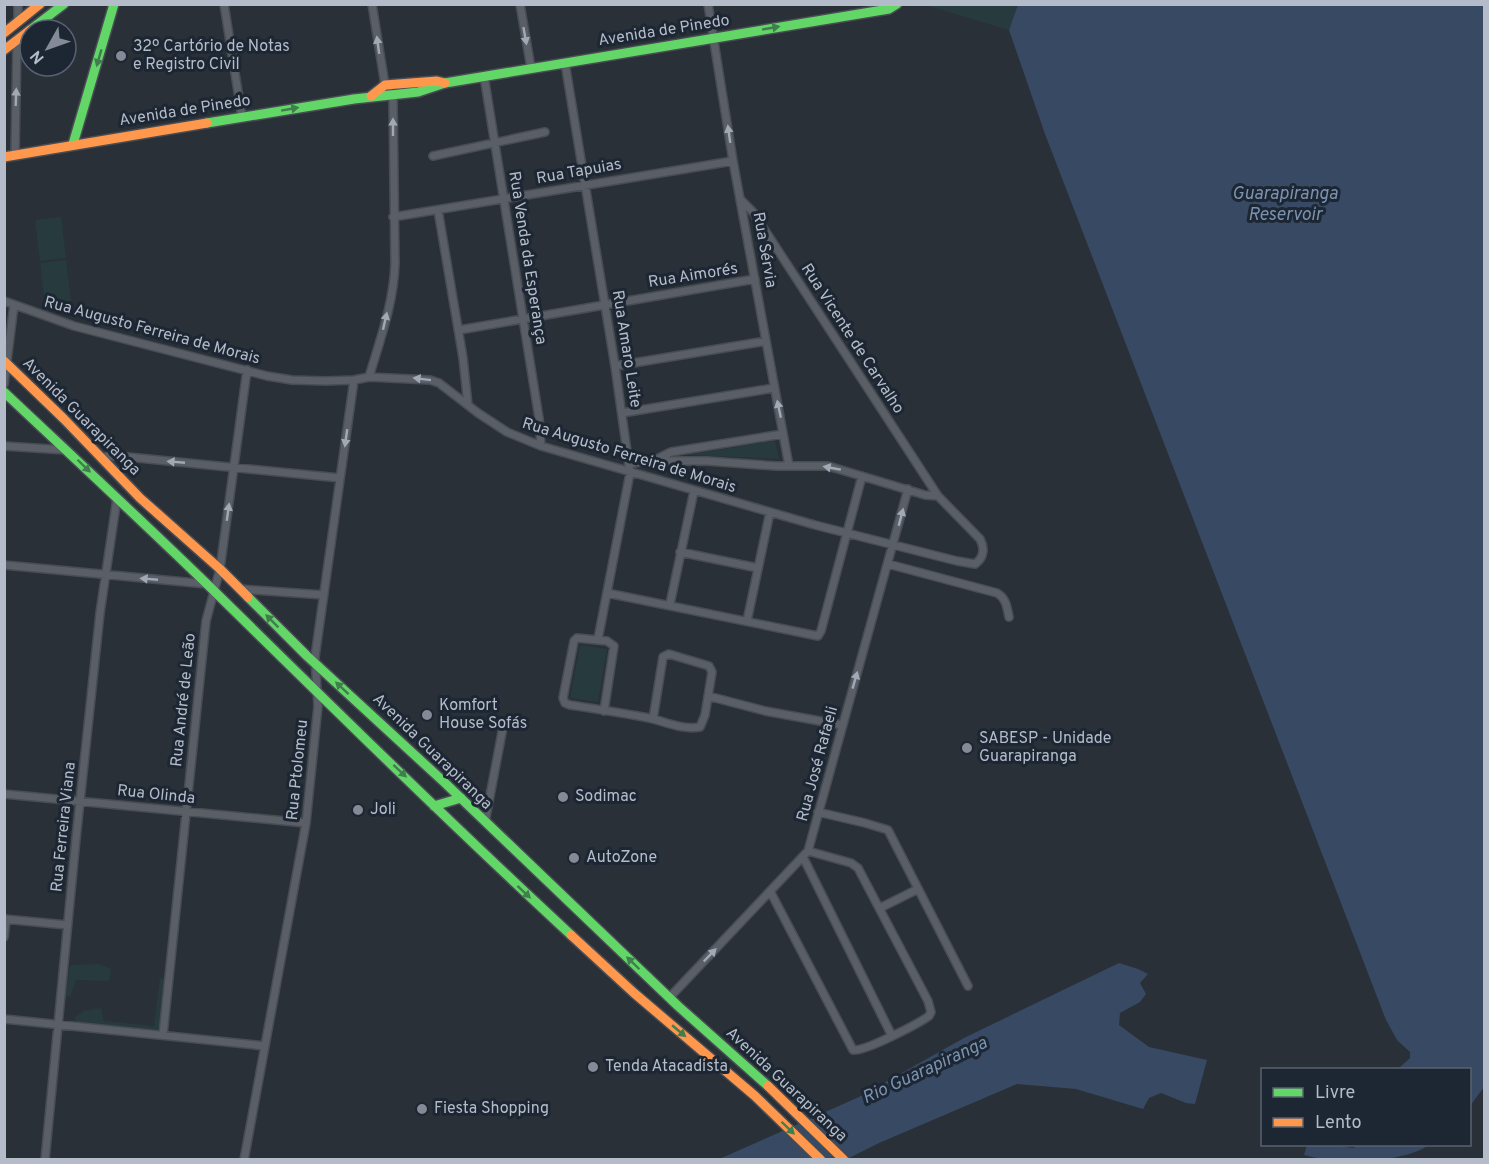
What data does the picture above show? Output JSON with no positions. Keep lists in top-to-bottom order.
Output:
{
  "streets": {
    "main road": ["Avenida de Pinedo", "Avenida Guarapiranga"],
    "street": [
      "Rua Tapuias",
      "Rua Sérvia",
      "Rua Venda da Esperança",
      "Rua Aimorés",
      "Rua Augusto Ferreira de Morais",
      "Rua Vicente de Carvalho",
      "Rua Amaro Leite",
      "Rua André de Leão",
      "Rua José Rafaeli",
      "Rua Ptolomeu",
      "Rua Olinda",
      "Rua Ferreira Viana"
    ]
  },
  "crossings": [
    ["Avenida de Pinedo", "Rua Sérvia"],
    ["Avenida de Pinedo", "Rua Venda da Esperança"],
    ["Avenida de Pinedo", "Rua Amaro Leite"],
    ["Rua Tapuias", "Rua Sérvia"],
    ["Rua Tapuias", "Rua Venda da Esperança"],
    ["Rua Tapuias", "Rua Amaro Leite"],
    ["Rua Sérvia", "Rua Aimorés"],
    ["Rua Sérvia", "Rua Vicente de Carvalho"],
    ["Rua Venda da Esperança", "Rua Aimorés"],
    ["Rua Venda da Esperança", "Rua Augusto Ferreira de Morais"],
    ["Rua Aimorés", "Rua Amaro Leite"],
    ["Rua Augusto Ferreira de Morais", "Rua Vicente de Carvalho"],
    ["Rua Augusto Ferreira de Morais", "Rua Amaro Leite"],
    ["Rua Augusto Ferreira de Morais", "Rua André de Leão"],
    ["Rua Augusto Ferreira de Morais", "Rua José Rafaeli"],
    ["Rua Augusto Ferreira de Morais", "Rua Ptolomeu"],
    ["Avenida Guarapiranga", "Rua André de Leão"],
    ["Avenida Guarapiranga", "Rua José Rafaeli"],
    ["Avenida Guarapiranga", "Rua Ptolomeu"],
    ["Avenida Guarapiranga", "Rua Ferreira Viana"],
    ["Rua André de Leão", "Rua Olinda"],
    ["Rua Ptolomeu", "Rua Olinda"],
    ["Rua Olinda", "Rua Ferreira Viana"]
  ],
  "one_way": ["Rua Sérvia", "Rua José Rafaeli"],
  "water": ["Guarapiranga Reservoir", "Rio Guarapiranga"],
  "places": [
    "32º Cartório de Notas e Registro Civil",
    "Komfort House Sofás",
    "SABESP - Unidade Guarapiranga",
    "Sodimac",
    "Joli",
    "AutoZone",
    "Tenda Atacadista",
    "Fiesta Shopping"
  ],
  "legend": ["Livre", "Lento"],
  "north": "bottom left"
}
